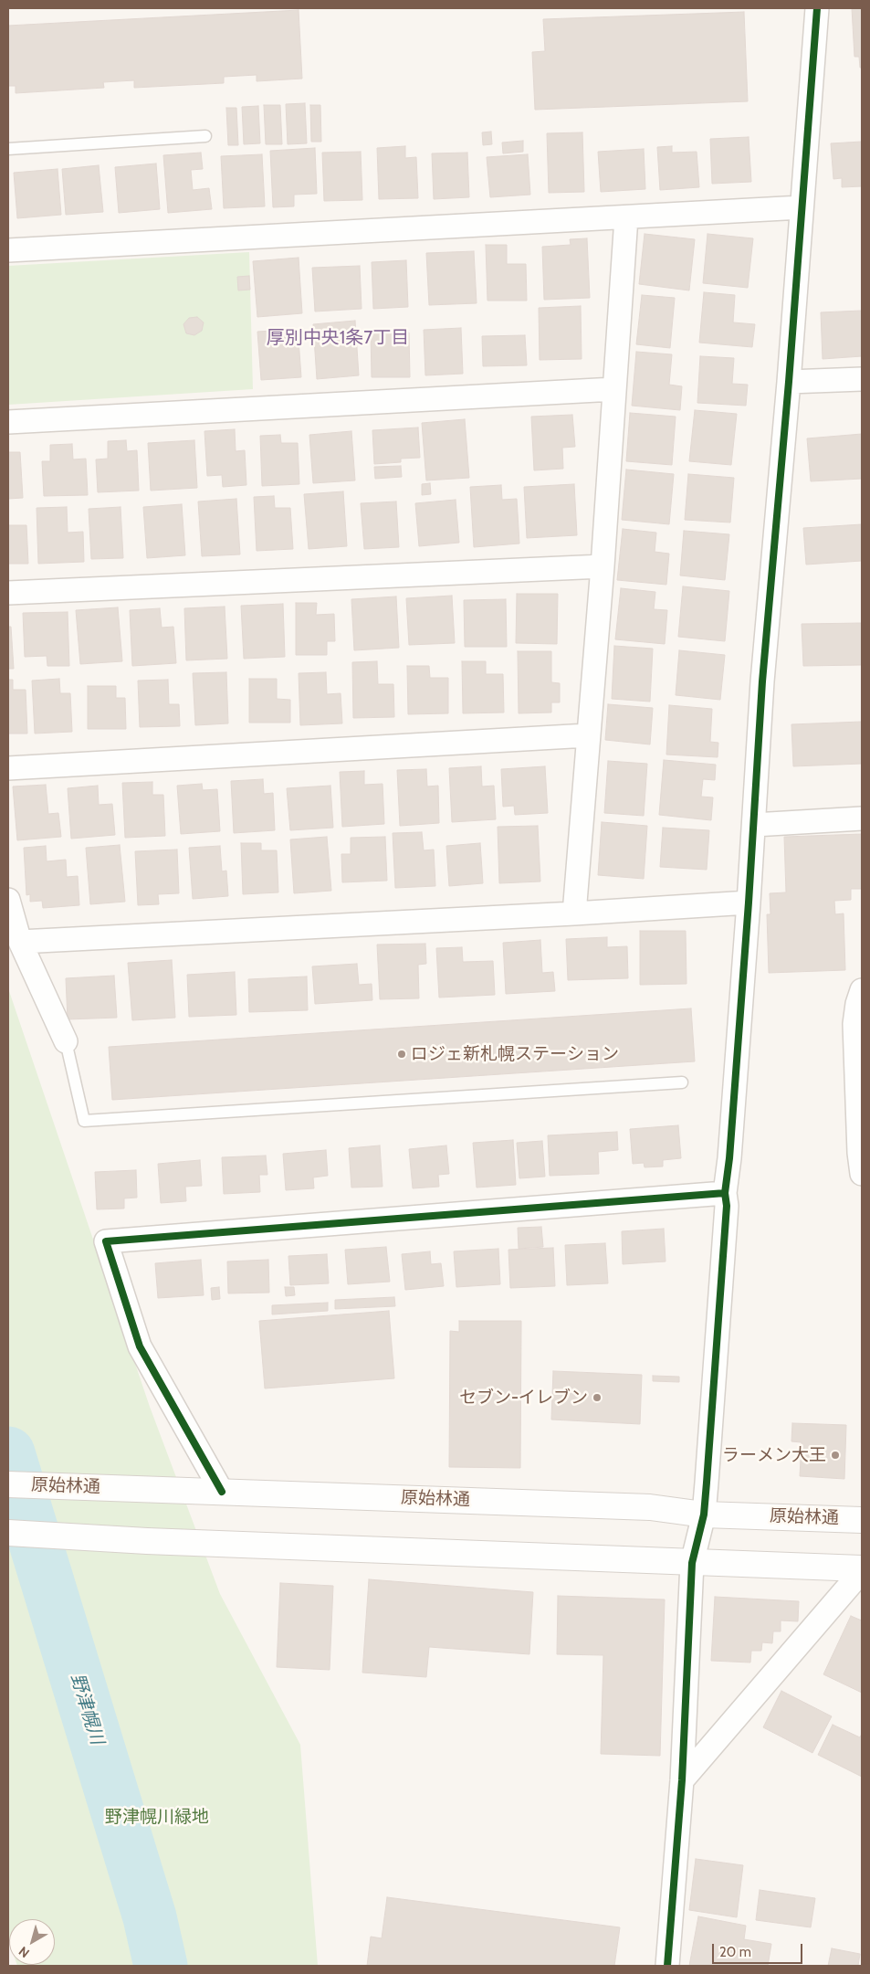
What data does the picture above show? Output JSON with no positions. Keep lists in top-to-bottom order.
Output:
{
  "streets": {
    "street": ["原始林通"]
  },
  "districts": ["厚別中央1条7丁目"],
  "water": ["野津幌川"],
  "parks": ["野津幌川緑地"],
  "places": ["ロジェ新札幌ステーション", "セブン-イレブン", "ラーメン大王"],
  "scale_bar": "20 m",
  "north": "bottom left"
}
